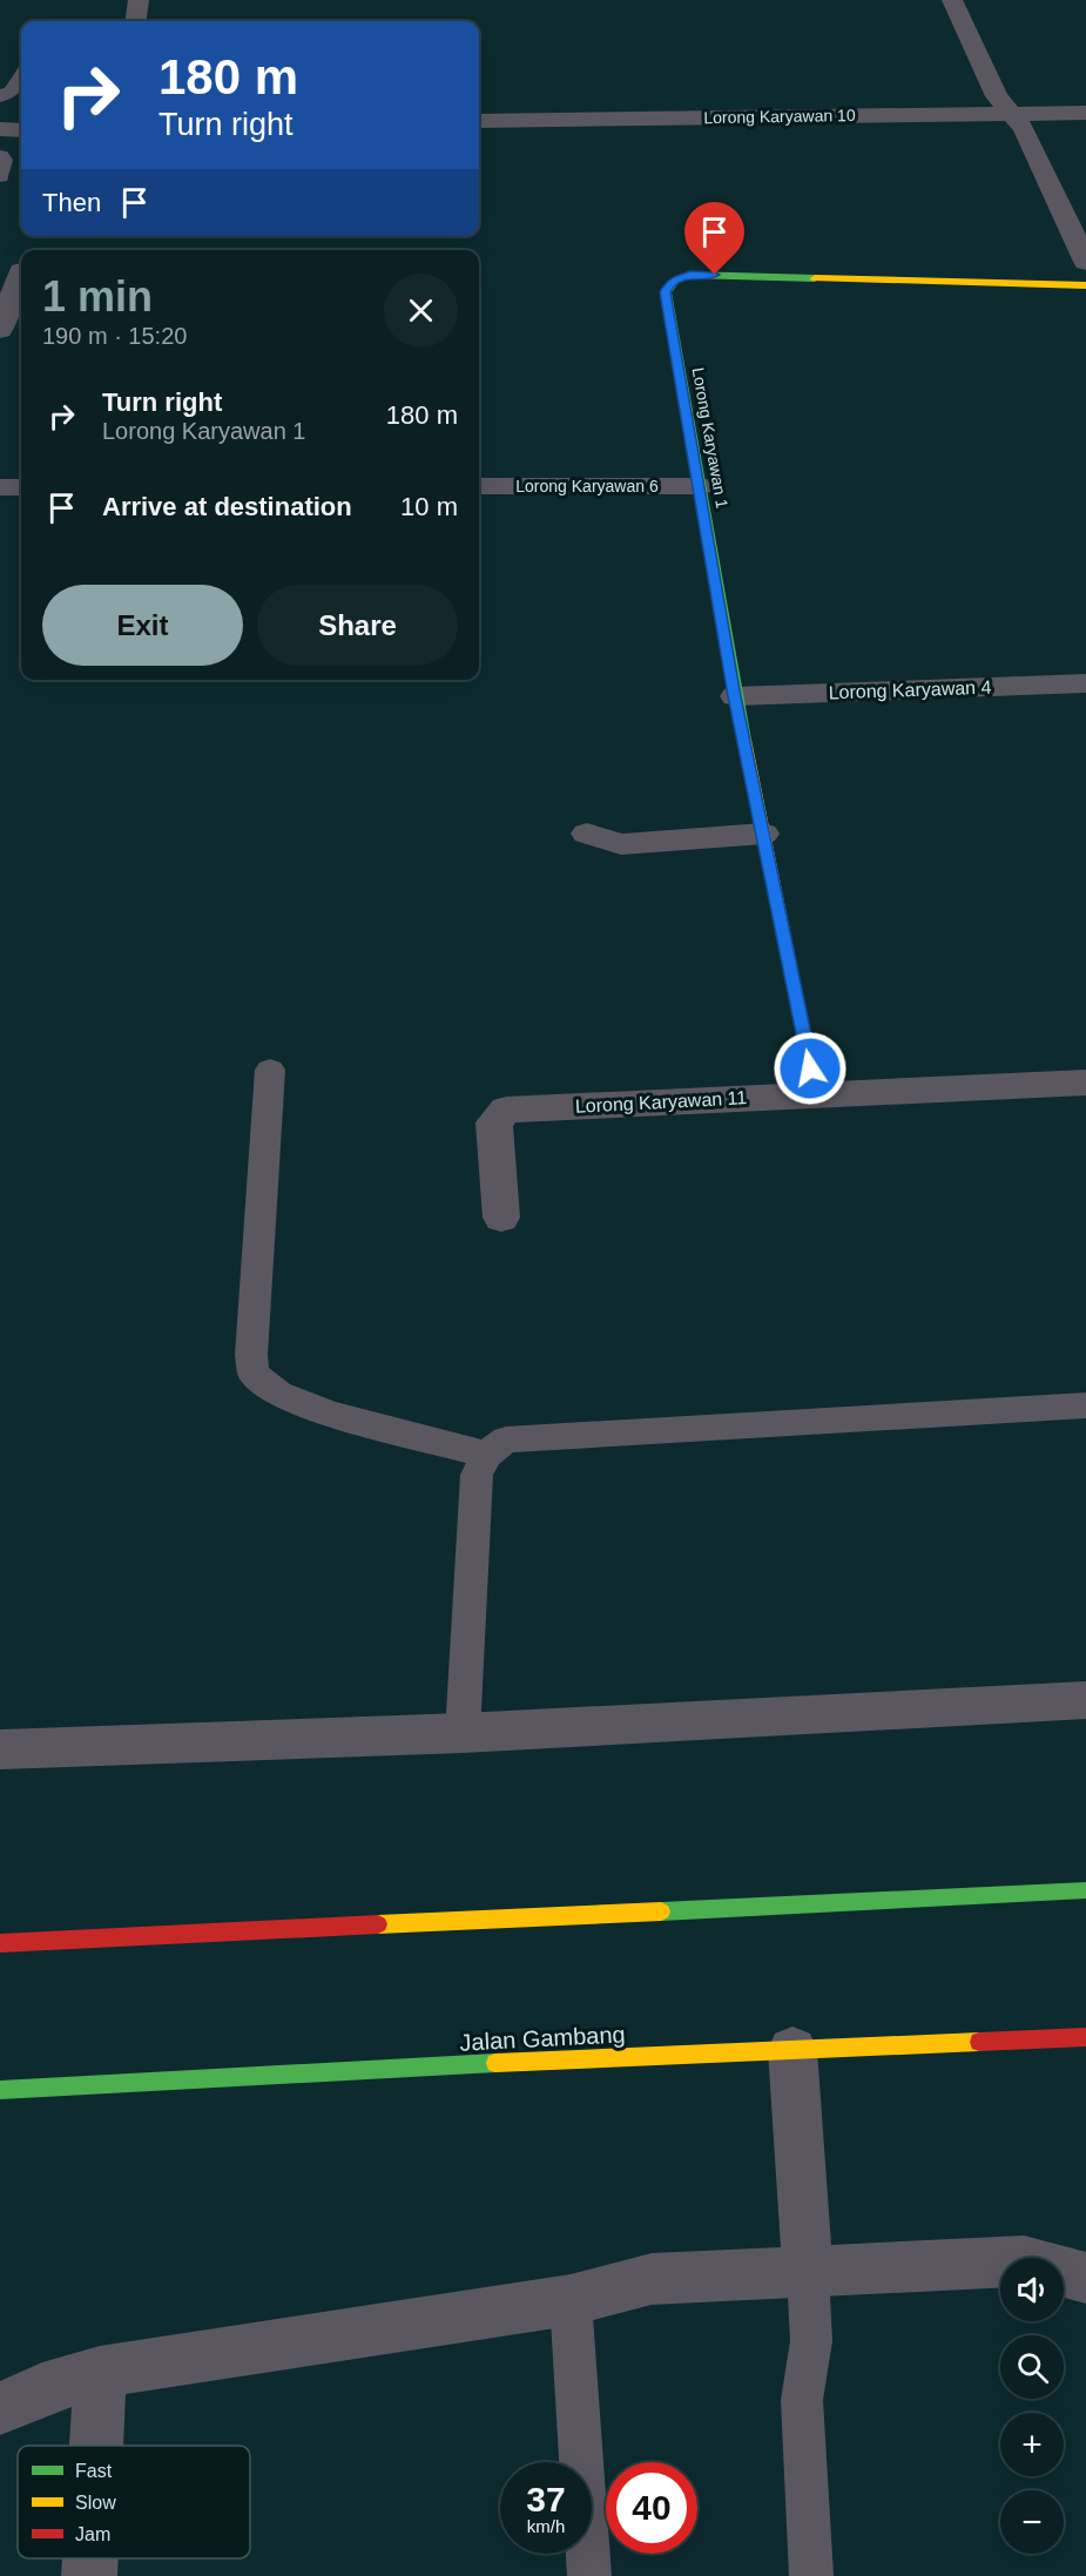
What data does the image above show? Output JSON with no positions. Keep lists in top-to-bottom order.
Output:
{
  "streets": {
    "main road": ["Lorong Karyawan 1", "Jalan Gambang"],
    "street": [
      "Lorong Karyawan 10",
      "Lorong Karyawan 6",
      "Lorong Karyawan 4",
      "Lorong Karyawan 11"
    ]
  },
  "crossings": [
    ["Lorong Karyawan 1", "Lorong Karyawan 6"],
    ["Lorong Karyawan 1", "Lorong Karyawan 4"],
    ["Lorong Karyawan 1", "Lorong Karyawan 11"]
  ],
  "legend": ["Fast", "Slow", "Jam"],
  "page": {
    "turn": ["180 m", "Turn right"],
    "then": "Then",
    "heading": ["1 min", "190 m · 15:20"],
    "list": [
      {
        "name": "Turn right",
        "note": "Lorong Karyawan 1",
        "value": "180 m"
      },
      {
        "name": "Arrive at destination",
        "value": "10 m"
      }
    ],
    "buttons": ["Exit", "Share"],
    "map_buttons": ["+", "−"],
    "speed": "37 km/h",
    "limit": "40"
  }
}
